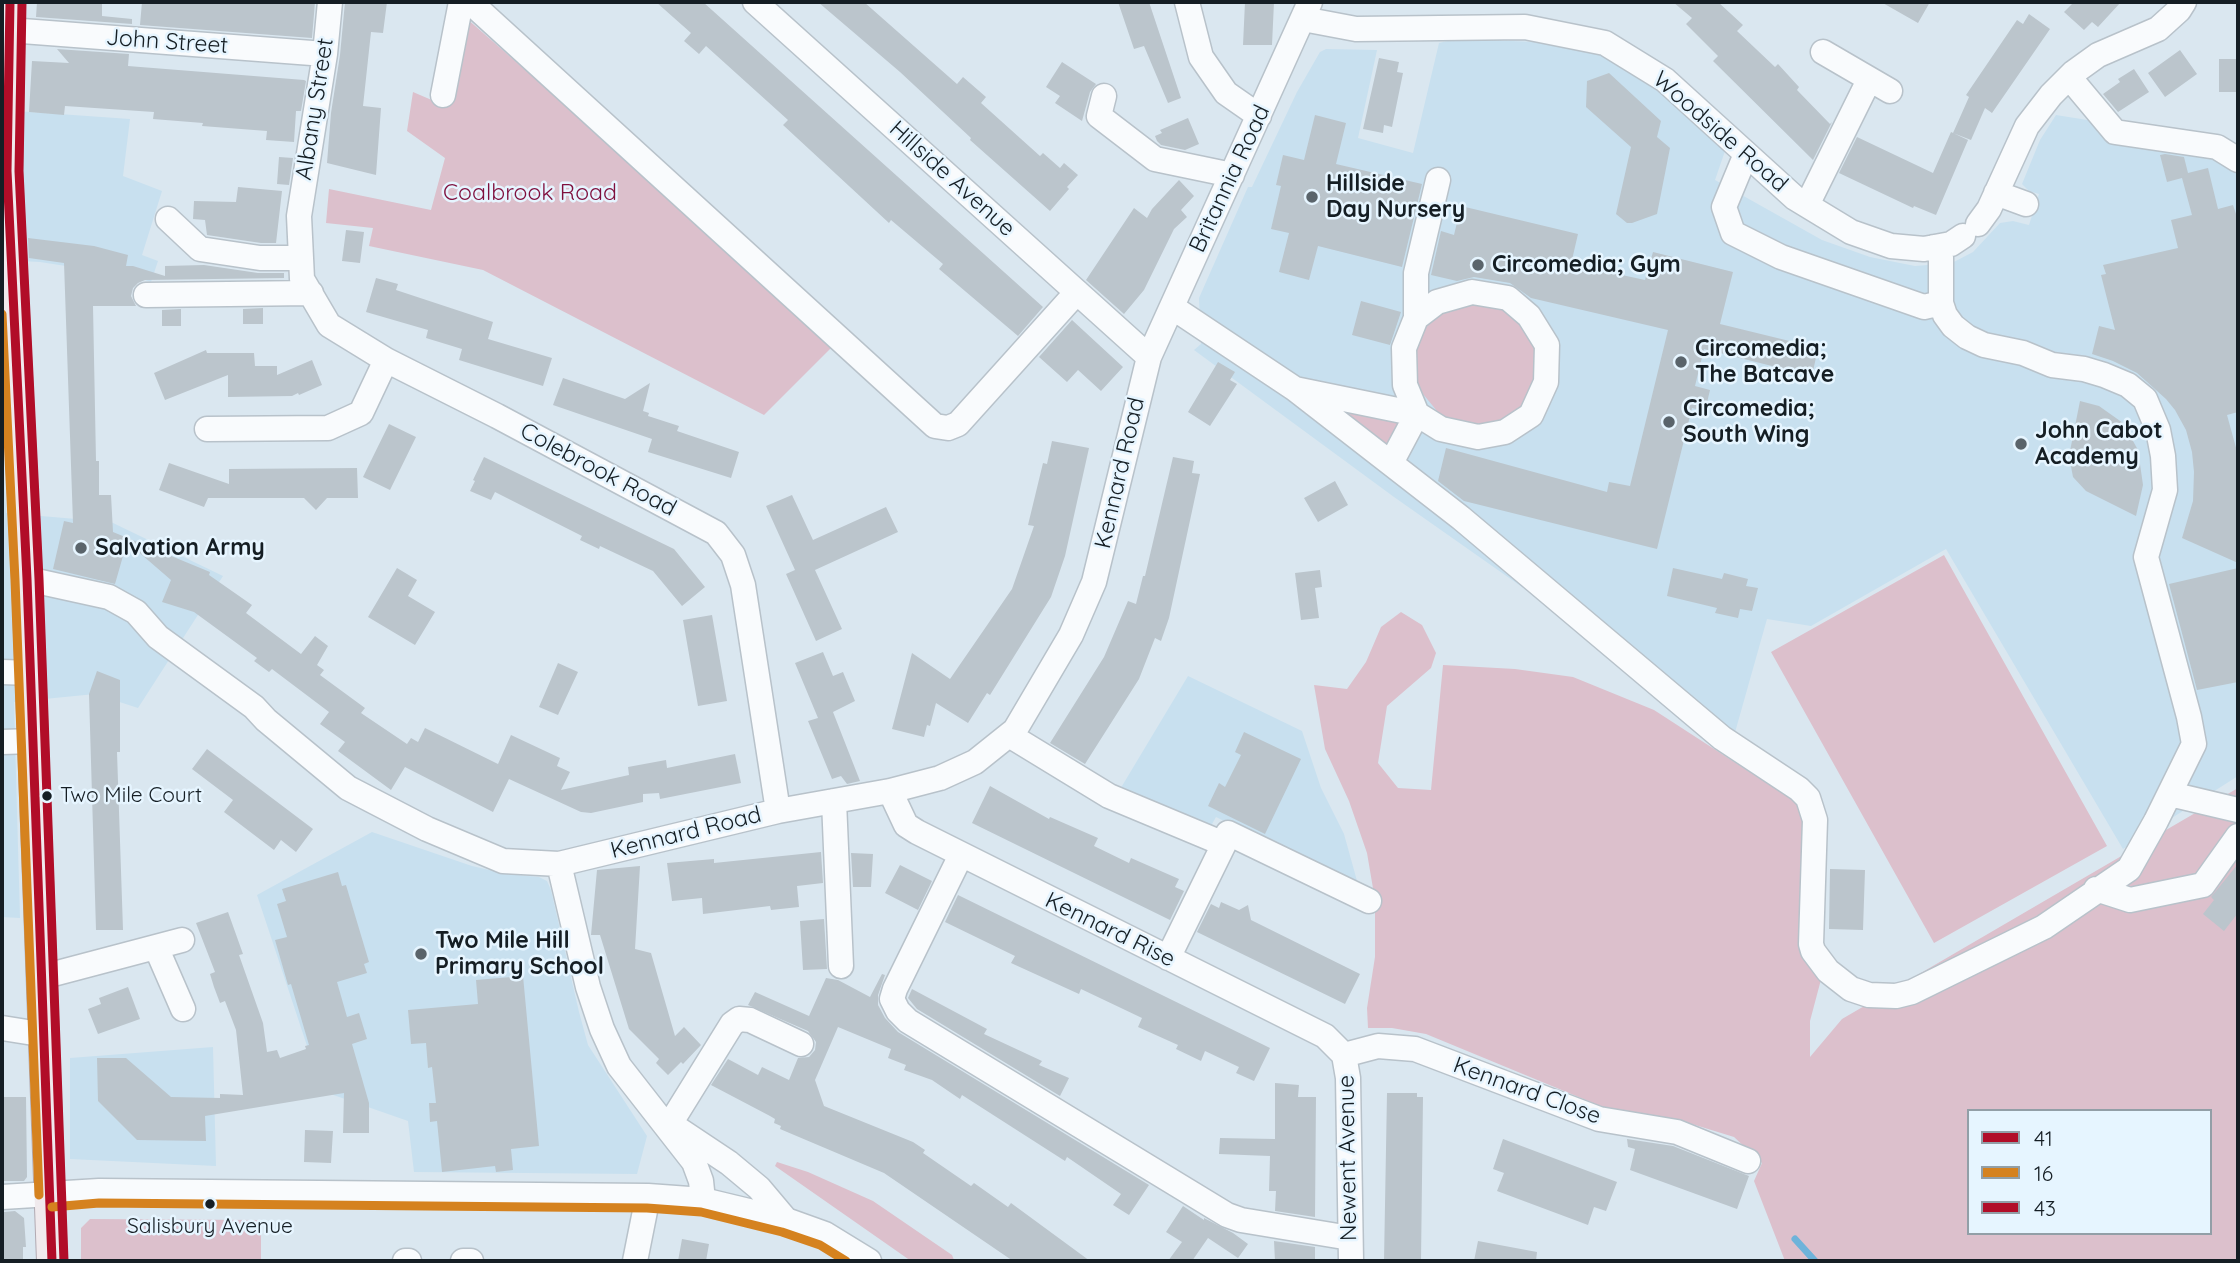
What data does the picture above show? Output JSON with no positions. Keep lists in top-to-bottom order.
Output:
{
  "streets": {
    "street": [
      "John Street",
      "Albany Street",
      "Woodside Road",
      "Hillside Avenue",
      "Britannia Road",
      "Colebrook Road",
      "Kennard Road",
      "Kennard Rise",
      "Kennard Close",
      "Newent Avenue"
    ]
  },
  "crossings": [
    ["John Street", "Albany Street"],
    ["Albany Street", "Colebrook Road"],
    ["Woodside Road", "Britannia Road"],
    ["Hillside Avenue", "Britannia Road"],
    ["Hillside Avenue", "Kennard Road"],
    ["Britannia Road", "Kennard Road"],
    ["Colebrook Road", "Kennard Road"],
    ["Kennard Road", "Kennard Rise"],
    ["Kennard Rise", "Kennard Close"],
    ["Kennard Rise", "Newent Avenue"],
    ["Kennard Close", "Newent Avenue"]
  ],
  "parks": ["Coalbrook Road"],
  "places": [
    "Hillside Day Nursery",
    "Circomedia; Gym",
    "Circomedia; The Batcave",
    "Circomedia; South Wing",
    "John Cabot Academy",
    "Salvation Army",
    "Two Mile Court",
    "Two Mile Hill Primary School",
    "Salisbury Avenue"
  ],
  "lines": ["transit line 41", "transit line 43", "transit line 16"],
  "legend": ["41", "16", "43"]
}
